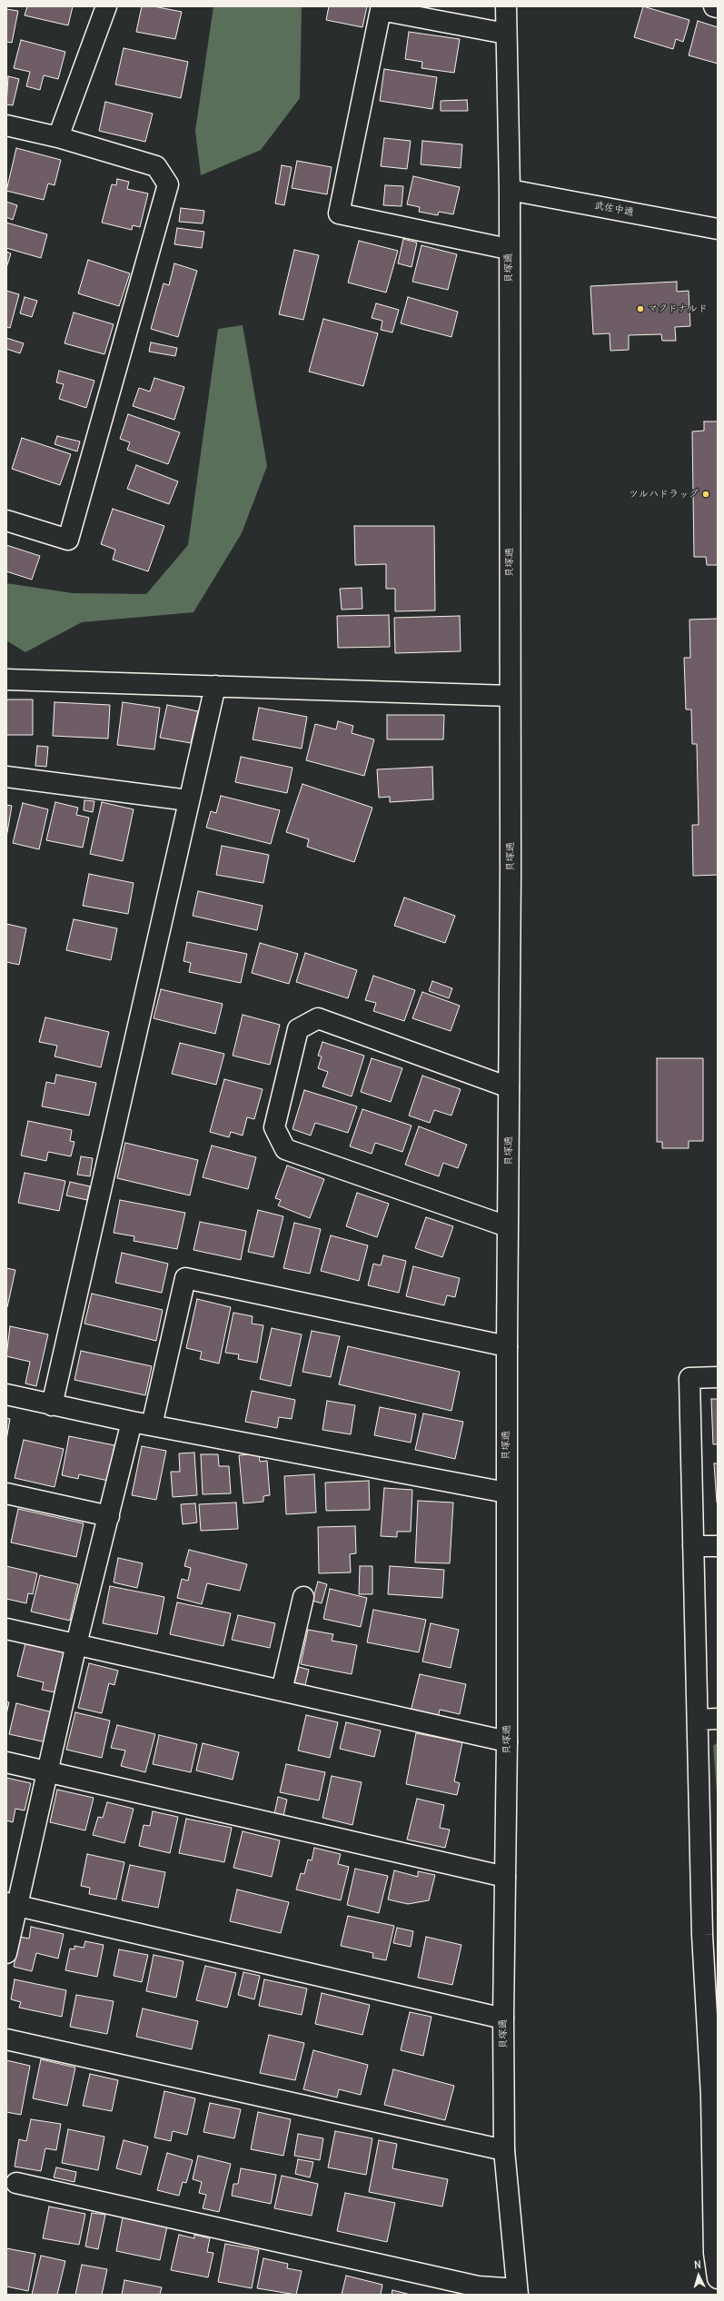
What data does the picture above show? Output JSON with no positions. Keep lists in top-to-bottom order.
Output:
{
  "streets": {
    "street": ["武佐中通", "貝塚通"]
  },
  "crossings": [
    ["武佐中通", "貝塚通"]
  ],
  "places": ["マクドナルド", "ツルハドラッグ"],
  "north": "top"
}
